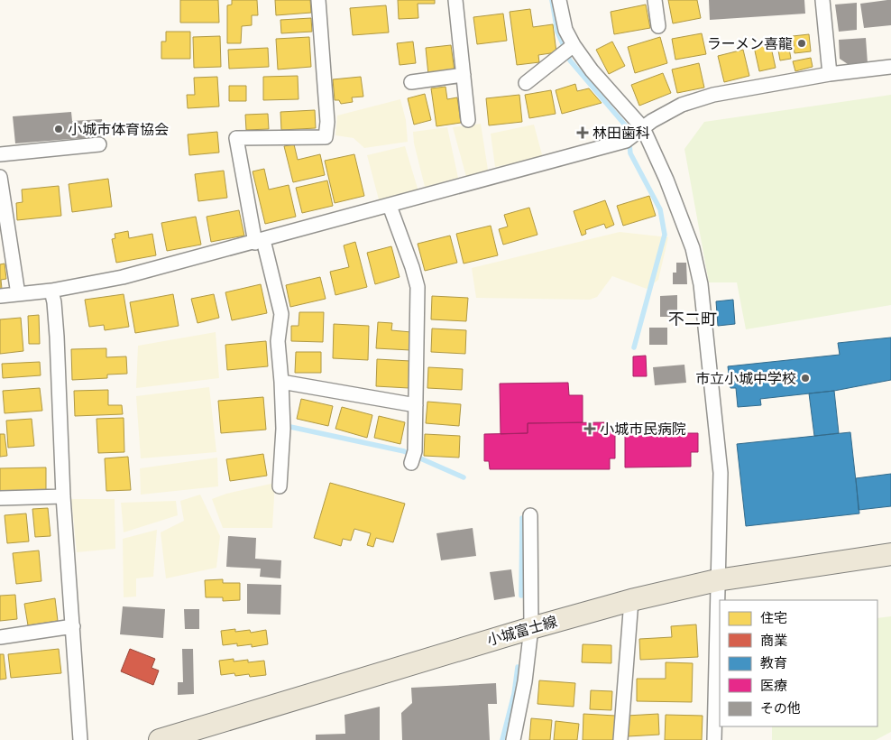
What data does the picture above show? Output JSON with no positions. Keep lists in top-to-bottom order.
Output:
{
  "streets": {
    "main road": ["小城富士線"]
  },
  "districts": ["不二町"],
  "places": {
    "other": ["ラーメン喜龍", "小城市体育協会", "市立小城中学校"],
    "health": ["林田歯科", "小城市民病院"]
  },
  "legend": [
    "住宅",
    "商業",
    "教育",
    "医療",
    "その他"
  ]
}
